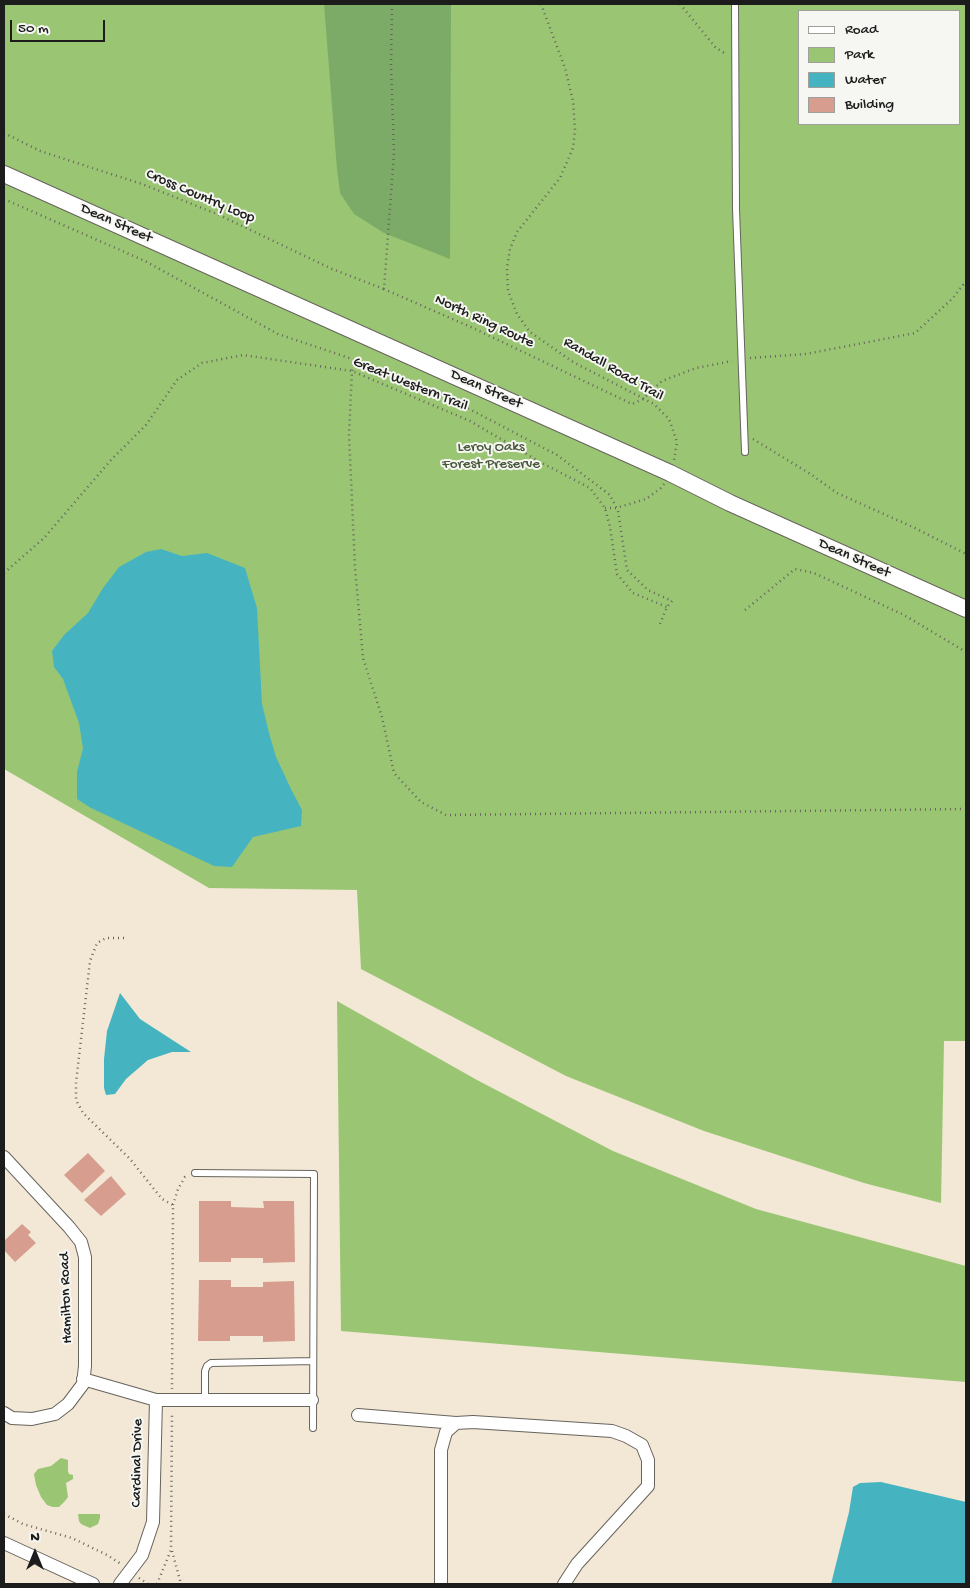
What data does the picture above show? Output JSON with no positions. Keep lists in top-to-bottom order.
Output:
{
  "streets": {
    "street": ["Dean Street", "Hamilton Road", "Cardinal Drive"],
    "path": [
      "Cross Country Loop",
      "North Ring Route",
      "Randall Road Trail",
      "Great Western Trail"
    ]
  },
  "crossings": [
    ["Cross Country Loop", "North Ring Route"],
    ["North Ring Route", "Randall Road Trail"]
  ],
  "parks": ["Leroy Oaks Forest Preserve"],
  "legend": [
    "Road",
    "Park",
    "Water",
    "Building"
  ],
  "scale_bar": "50 m",
  "north": "top"
}
